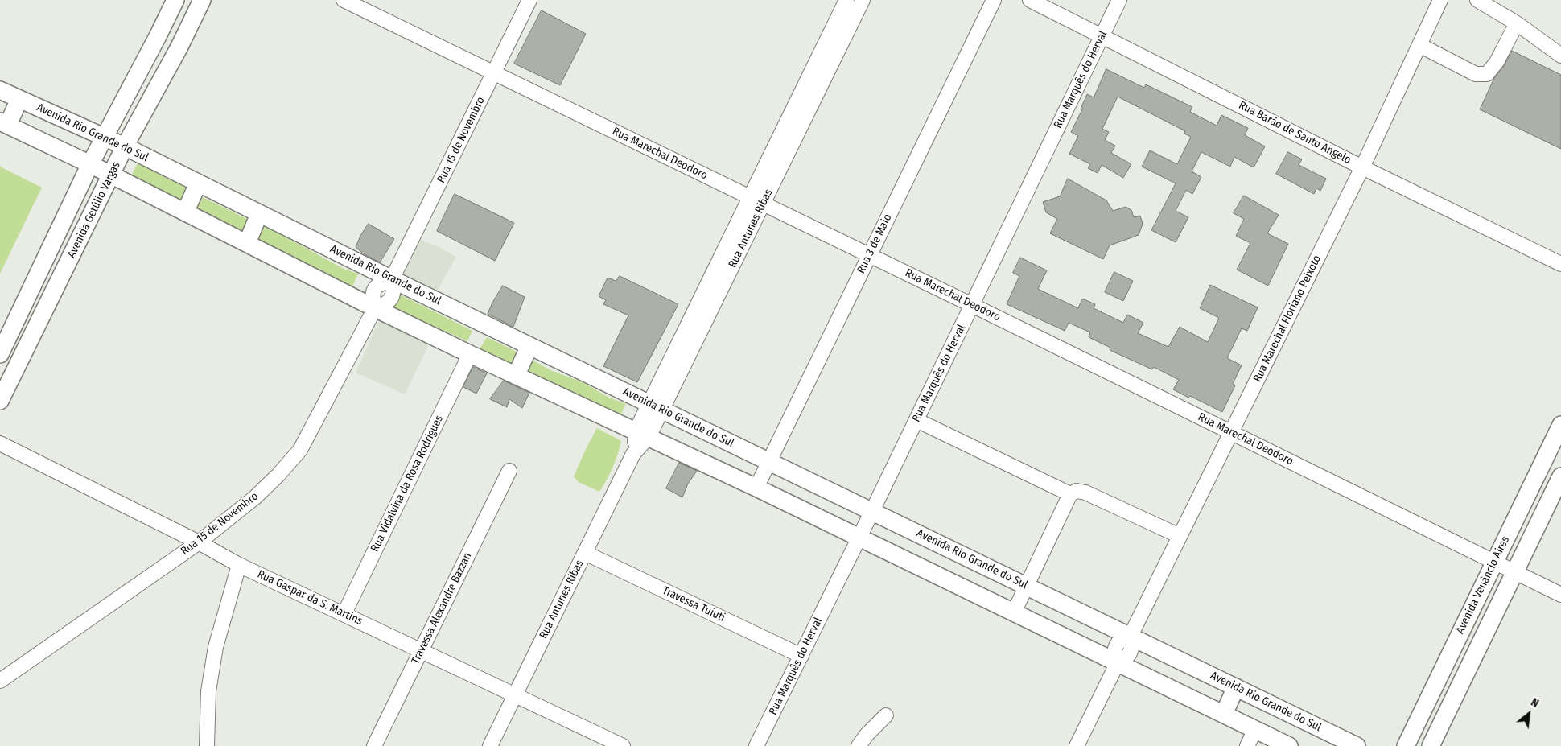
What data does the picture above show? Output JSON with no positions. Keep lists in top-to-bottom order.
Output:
{
  "streets": {
    "main road": ["Avenida Rio Grande do Sul", "Avenida Getúlio Vargas", "Avenida Venâncio Aires"],
    "street": [
      "Rua Marquês do Herval",
      "Rua Barão de Santo Angelo",
      "Rua 15 de Novembro",
      "Rua Marechal Deodoro",
      "Rua Antunes Ribas",
      "Rua 3 de Maio",
      "Rua Marechal Floriano Peixoto",
      "Rua Vidalvina da Rosa Rodrigues",
      "Rua Gaspar da S. Martins",
      "Travessa Tuiuti",
      "Travessa Alexandre Bazzan"
    ]
  },
  "crossings": [
    ["Rua Marquês do Herval", "Avenida Rio Grande do Sul"],
    ["Rua Marquês do Herval", "Rua Barão de Santo Angelo"],
    ["Rua Marquês do Herval", "Rua Marechal Deodoro"],
    ["Rua Marquês do Herval", "Travessa Tuiuti"],
    ["Avenida Rio Grande do Sul", "Rua 15 de Novembro"],
    ["Avenida Rio Grande do Sul", "Avenida Getúlio Vargas"],
    ["Avenida Rio Grande do Sul", "Rua Antunes Ribas"],
    ["Avenida Rio Grande do Sul", "Rua 3 de Maio"],
    ["Avenida Rio Grande do Sul", "Rua Marechal Floriano Peixoto"],
    ["Rua Barão de Santo Angelo", "Rua Marechal Floriano Peixoto"],
    ["Rua 15 de Novembro", "Rua Marechal Deodoro"],
    ["Rua 15 de Novembro", "Rua Gaspar da S. Martins"],
    ["Rua Marechal Deodoro", "Rua Antunes Ribas"],
    ["Rua Marechal Deodoro", "Rua 3 de Maio"],
    ["Rua Marechal Deodoro", "Rua Marechal Floriano Peixoto"],
    ["Rua Marechal Deodoro", "Avenida Venâncio Aires"],
    ["Rua Antunes Ribas", "Rua Gaspar da S. Martins"],
    ["Rua Antunes Ribas", "Travessa Tuiuti"],
    ["Rua Vidalvina da Rosa Rodrigues", "Rua Gaspar da S. Martins"],
    ["Rua Gaspar da S. Martins", "Travessa Alexandre Bazzan"]
  ],
  "north": "top right"
}
